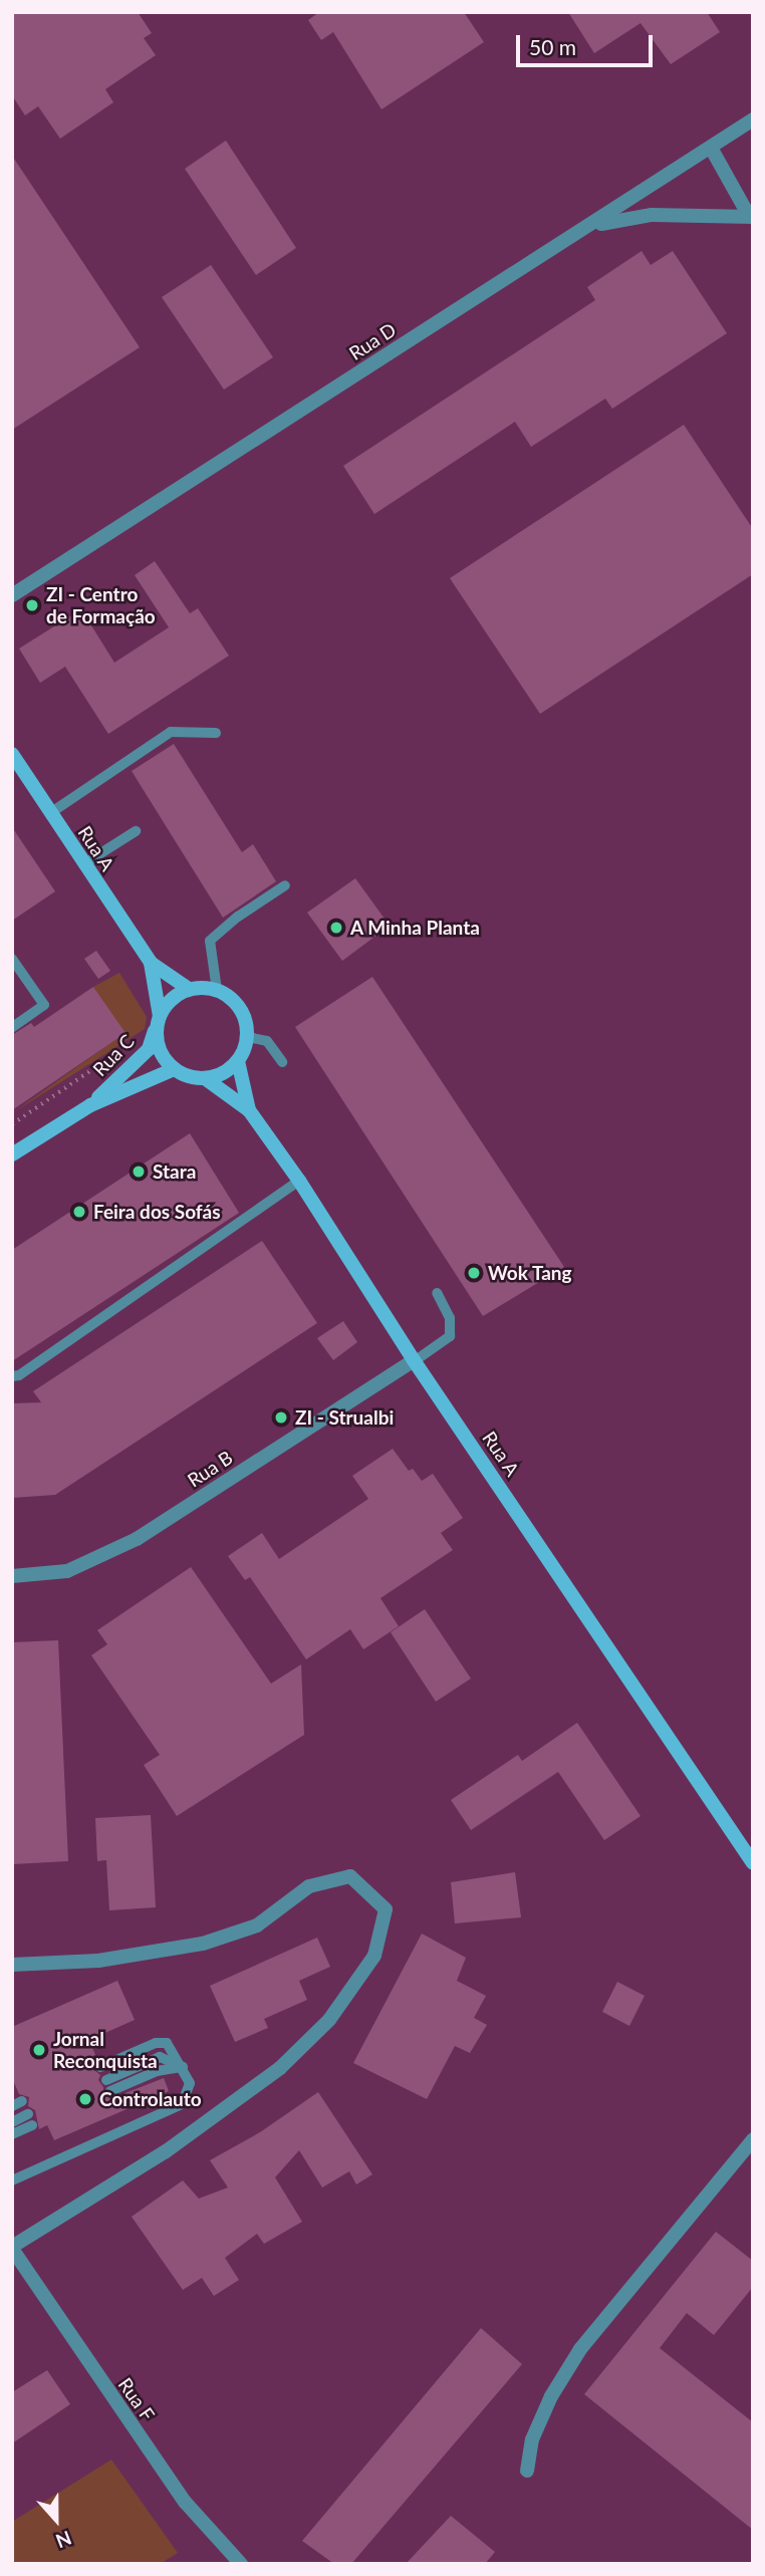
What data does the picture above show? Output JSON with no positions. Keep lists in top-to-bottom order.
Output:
{
  "streets": {
    "street": [
      "Rua D",
      "Rua A",
      "Rua C",
      "Rua B",
      "Rua F"
    ]
  },
  "crossings": [
    ["Rua A", "Rua C"],
    ["Rua A", "Rua B"]
  ],
  "places": [
    "ZI - Centro de Formação",
    "A Minha Planta",
    "Stara",
    "Feira dos Sofás",
    "Wok Tang",
    "ZI - Strualbi",
    "Jornal Reconquista",
    "Controlauto"
  ],
  "scale_bar": "50 m",
  "north": "bottom"
}
